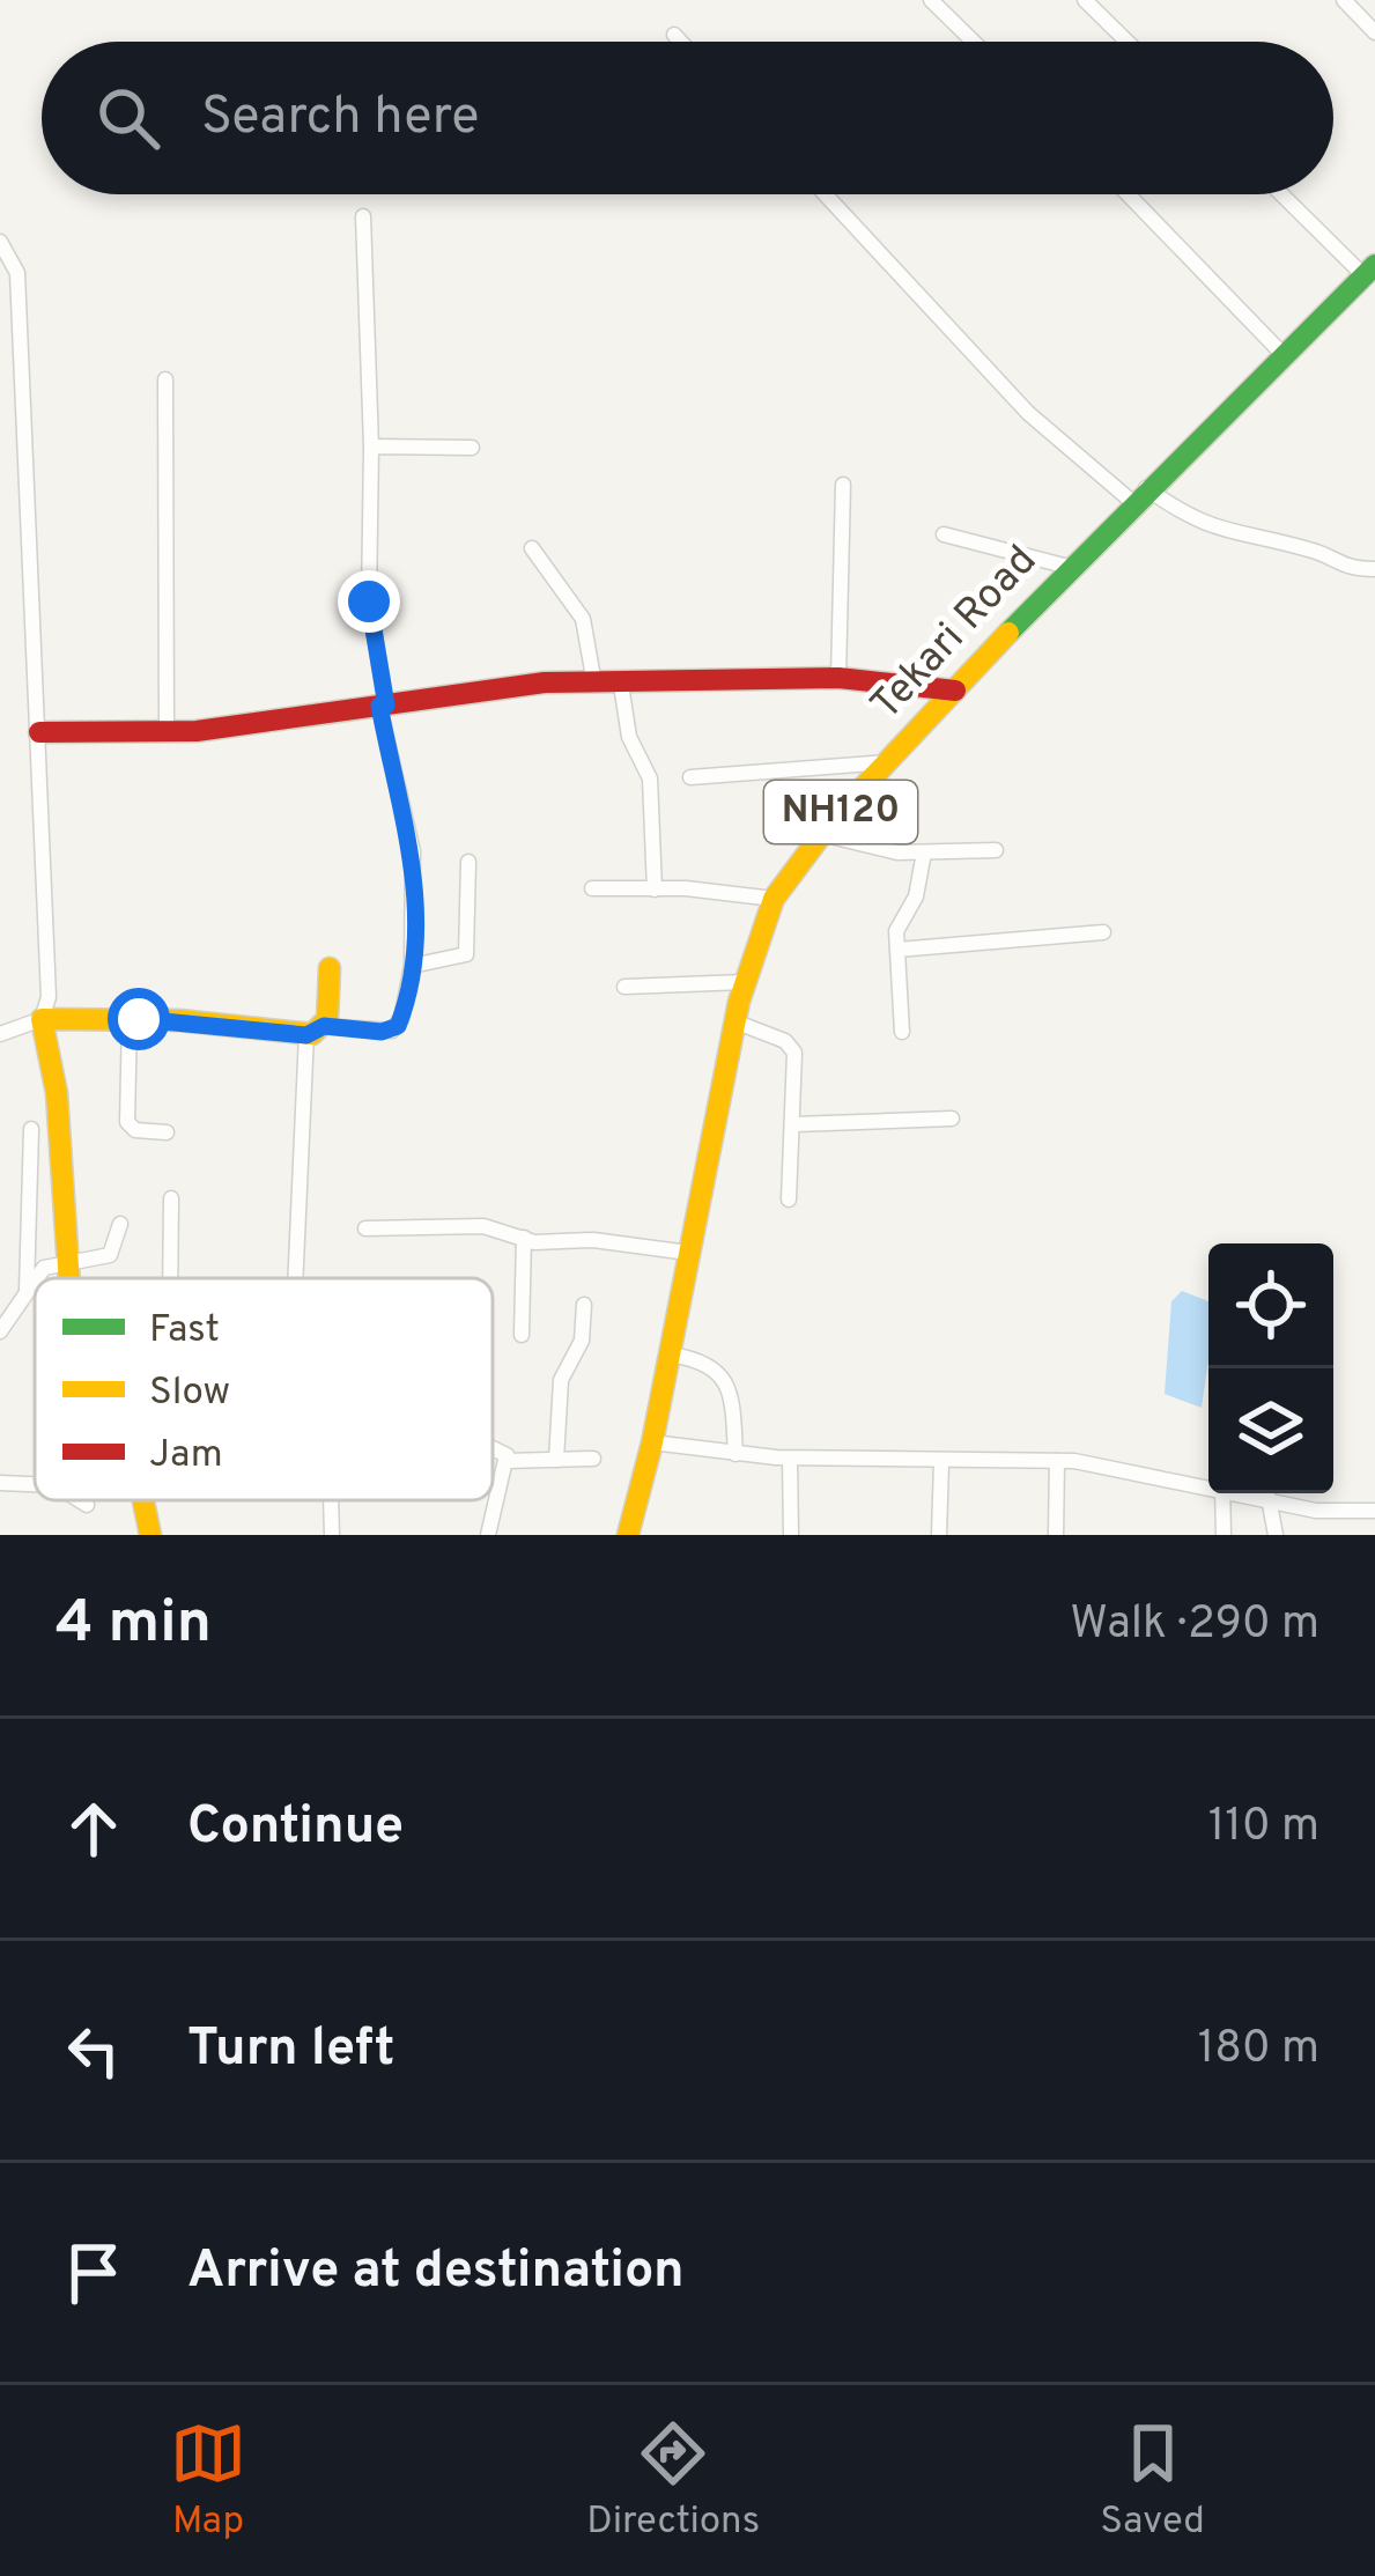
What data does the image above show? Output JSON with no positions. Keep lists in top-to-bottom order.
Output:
{
  "streets": {
    "main road": ["Tekari Road", "NH120"]
  },
  "legend": ["Fast", "Slow", "Jam"],
  "page": {
    "search": "Search here",
    "heading": ["4 min", "Walk · 290 m"],
    "list": [
      ["Continue", "110 m"],
      ["Turn left", "180 m"],
      "Arrive at destination"
    ],
    "nav": ["Map", "Directions", "Saved"]
  }
}
